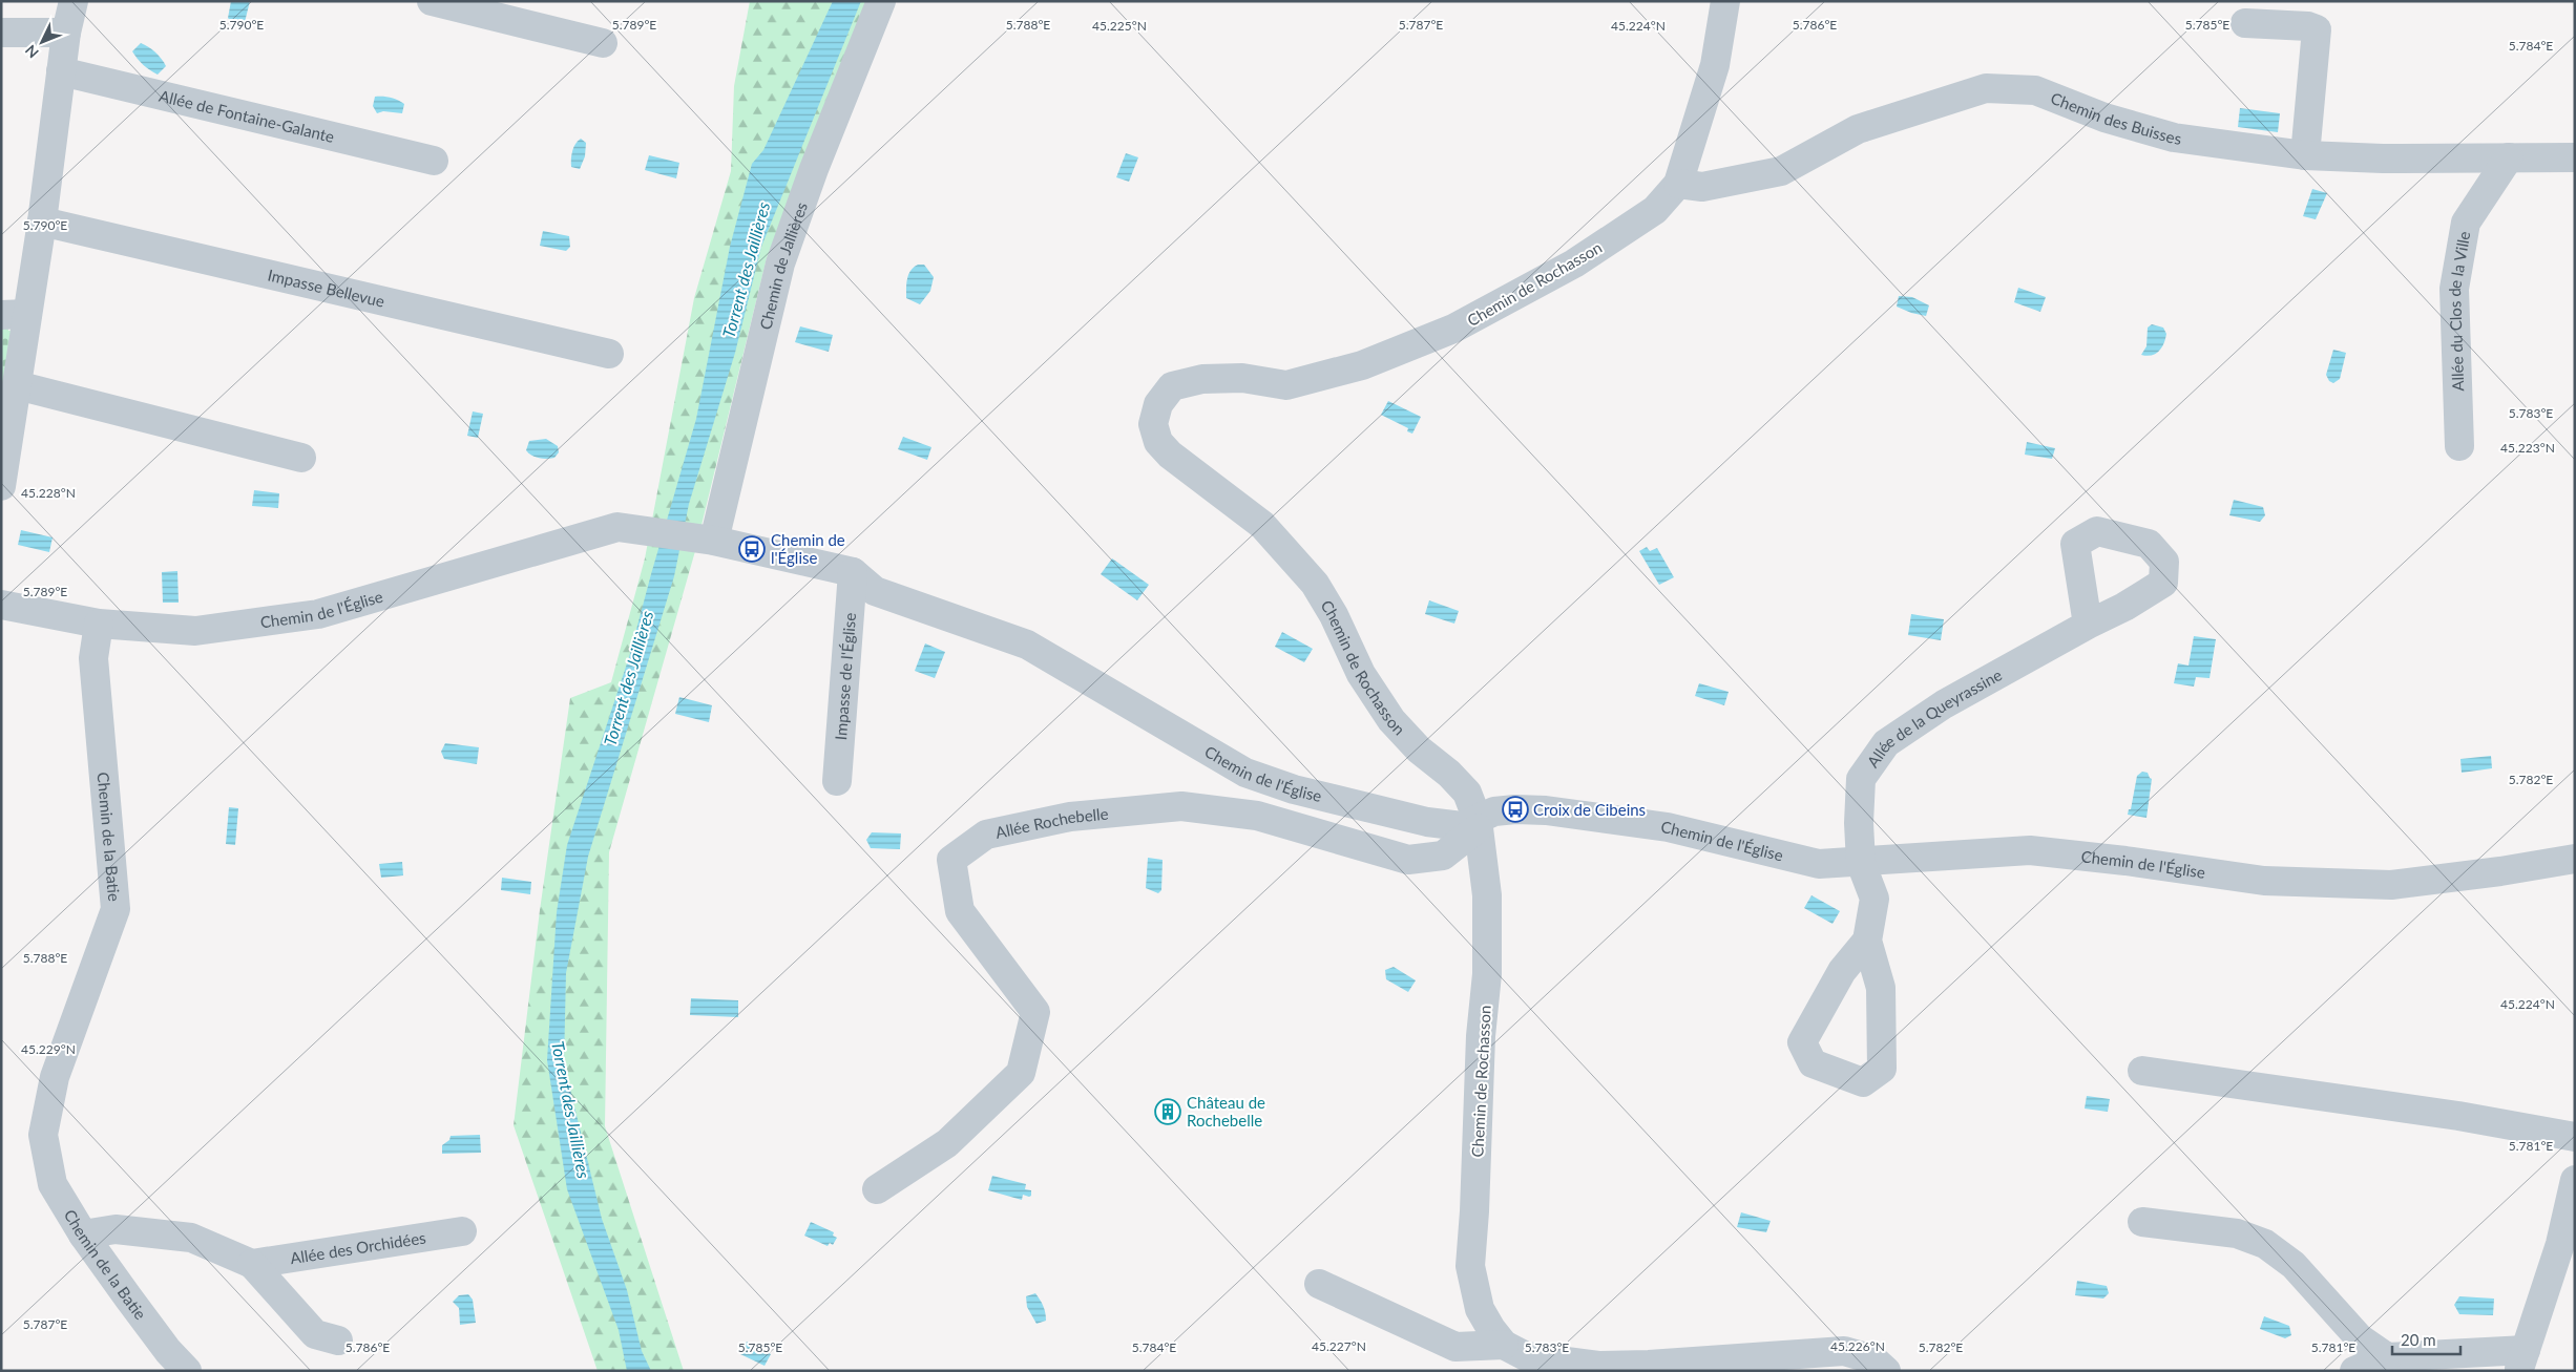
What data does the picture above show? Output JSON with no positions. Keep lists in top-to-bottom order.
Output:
{
  "streets": {
    "street": [
      "Allée de Fontaine-Galante",
      "Chemin des Buisses",
      "Chemin de Jallières",
      "Chemin de Rochasson",
      "Impasse Bellevue",
      "Allée du Clos de la Ville",
      "Chemin de l'Église",
      "Impasse de l'Église",
      "Allée de la Queyrassine",
      "Allée Rochebelle",
      "Chemin de la Batie",
      "Allée des Orchidées"
    ]
  },
  "crossings": [
    ["Chemin des Buisses", "Chemin de Rochasson"],
    ["Chemin des Buisses", "Allée du Clos de la Ville"],
    ["Chemin de Jallières", "Chemin de l'Église"],
    ["Chemin de Rochasson", "Chemin de l'Église"],
    ["Chemin de Rochasson", "Allée Rochebelle"],
    ["Chemin de l'Église", "Impasse de l'Église"],
    ["Chemin de l'Église", "Allée de la Queyrassine"],
    ["Chemin de l'Église", "Allée Rochebelle"],
    ["Chemin de l'Église", "Chemin de la Batie"]
  ],
  "water": ["Torrent des Jaillières"],
  "places": {
    "bus stop": ["Chemin de l'Église", "Croix de Cibeins"],
    "building": ["Château de Rochebelle"]
  },
  "scale_bar": "20 m",
  "north": "bottom left",
  "coordinates": [
    "5.790°E",
    "5.789°E",
    "5.788°E",
    "5.787°E",
    "5.786°E",
    "5.785°E",
    "45.225°N",
    "45.224°N",
    "5.784°E",
    "5.783°E",
    "45.223°N",
    "45.228°N",
    "5.782°E",
    "45.229°N",
    "5.781°E",
    "45.227°N",
    "45.226°N"
  ]
}
